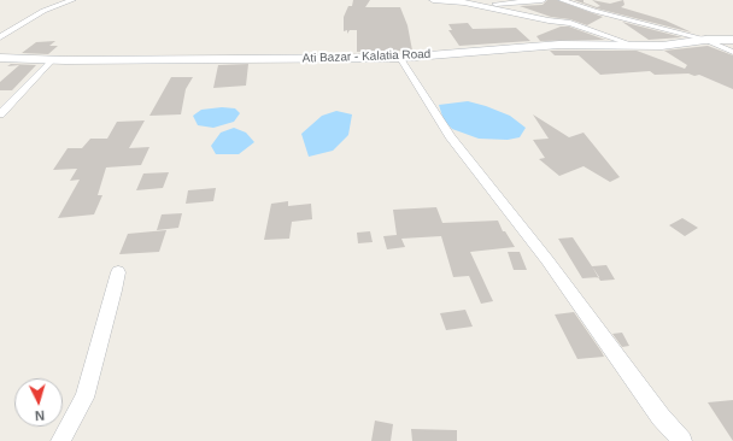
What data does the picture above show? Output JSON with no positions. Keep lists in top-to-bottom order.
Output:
{
  "streets": {
    "main road": ["Ati Bazar - Kalatia Road"]
  },
  "north": "bottom"
}
